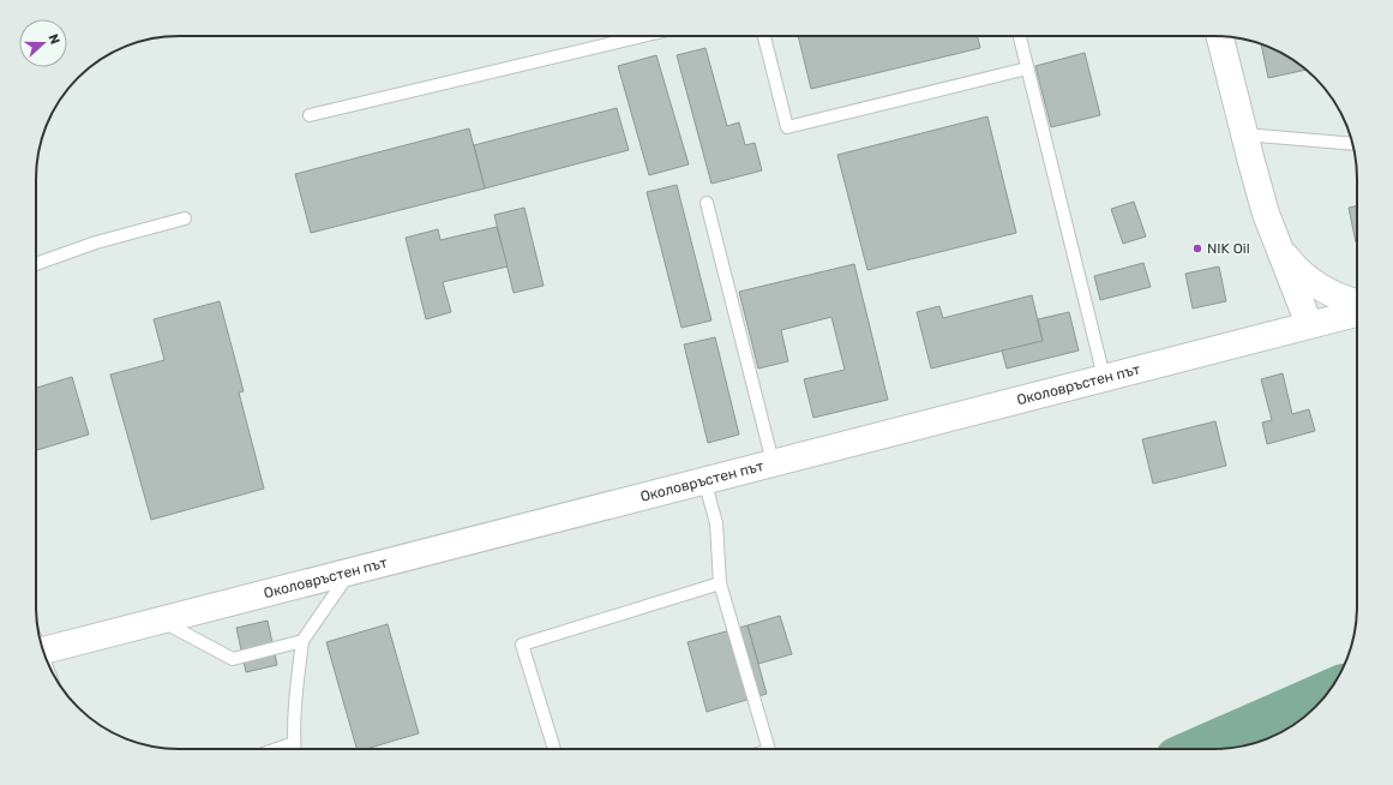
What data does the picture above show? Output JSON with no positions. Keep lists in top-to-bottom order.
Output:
{
  "streets": {
    "street": ["Околовръстен път"]
  },
  "places": ["NIK Oil"],
  "north": "right"
}
